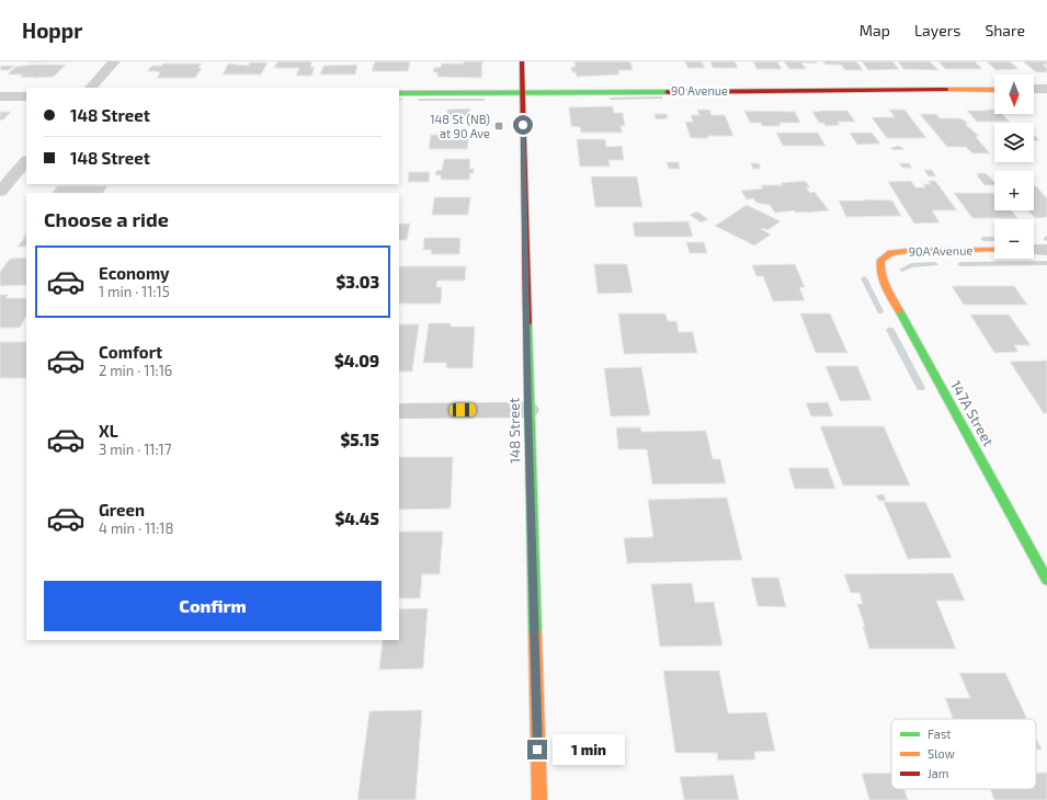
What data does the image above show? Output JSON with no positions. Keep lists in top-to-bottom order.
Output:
{
  "streets": {
    "street": [
      "90 Avenue",
      "90A Avenue",
      "147A Street",
      "148 Street"
    ]
  },
  "crossings": [
    ["90 Avenue", "148 Street"],
    ["90A Avenue", "147A Street"]
  ],
  "places": {
    "transit": ["148 St (NB) at 90 Ave"]
  },
  "legend": ["Fast", "Slow", "Jam"],
  "north": "bottom",
  "page": {
    "header": "Hoppr",
    "nav": ["Map", "Layers", "Share"],
    "map_buttons": ["+", "−"],
    "banner": ["148 Street", "148 Street"],
    "heading": "Choose a ride",
    "list": [
      {
        "name": "Economy",
        "note": "1 min · 11:15",
        "value": "$3.03"
      },
      {
        "name": "Comfort",
        "note": "2 min · 11:16",
        "value": "$4.09"
      },
      {
        "name": "XL",
        "note": "3 min · 11:17",
        "value": "$5.15"
      },
      {
        "name": "Green",
        "note": "4 min · 11:18",
        "value": "$4.45"
      }
    ],
    "buttons": "Confirm",
    "bubble": "1 min"
  }
}
